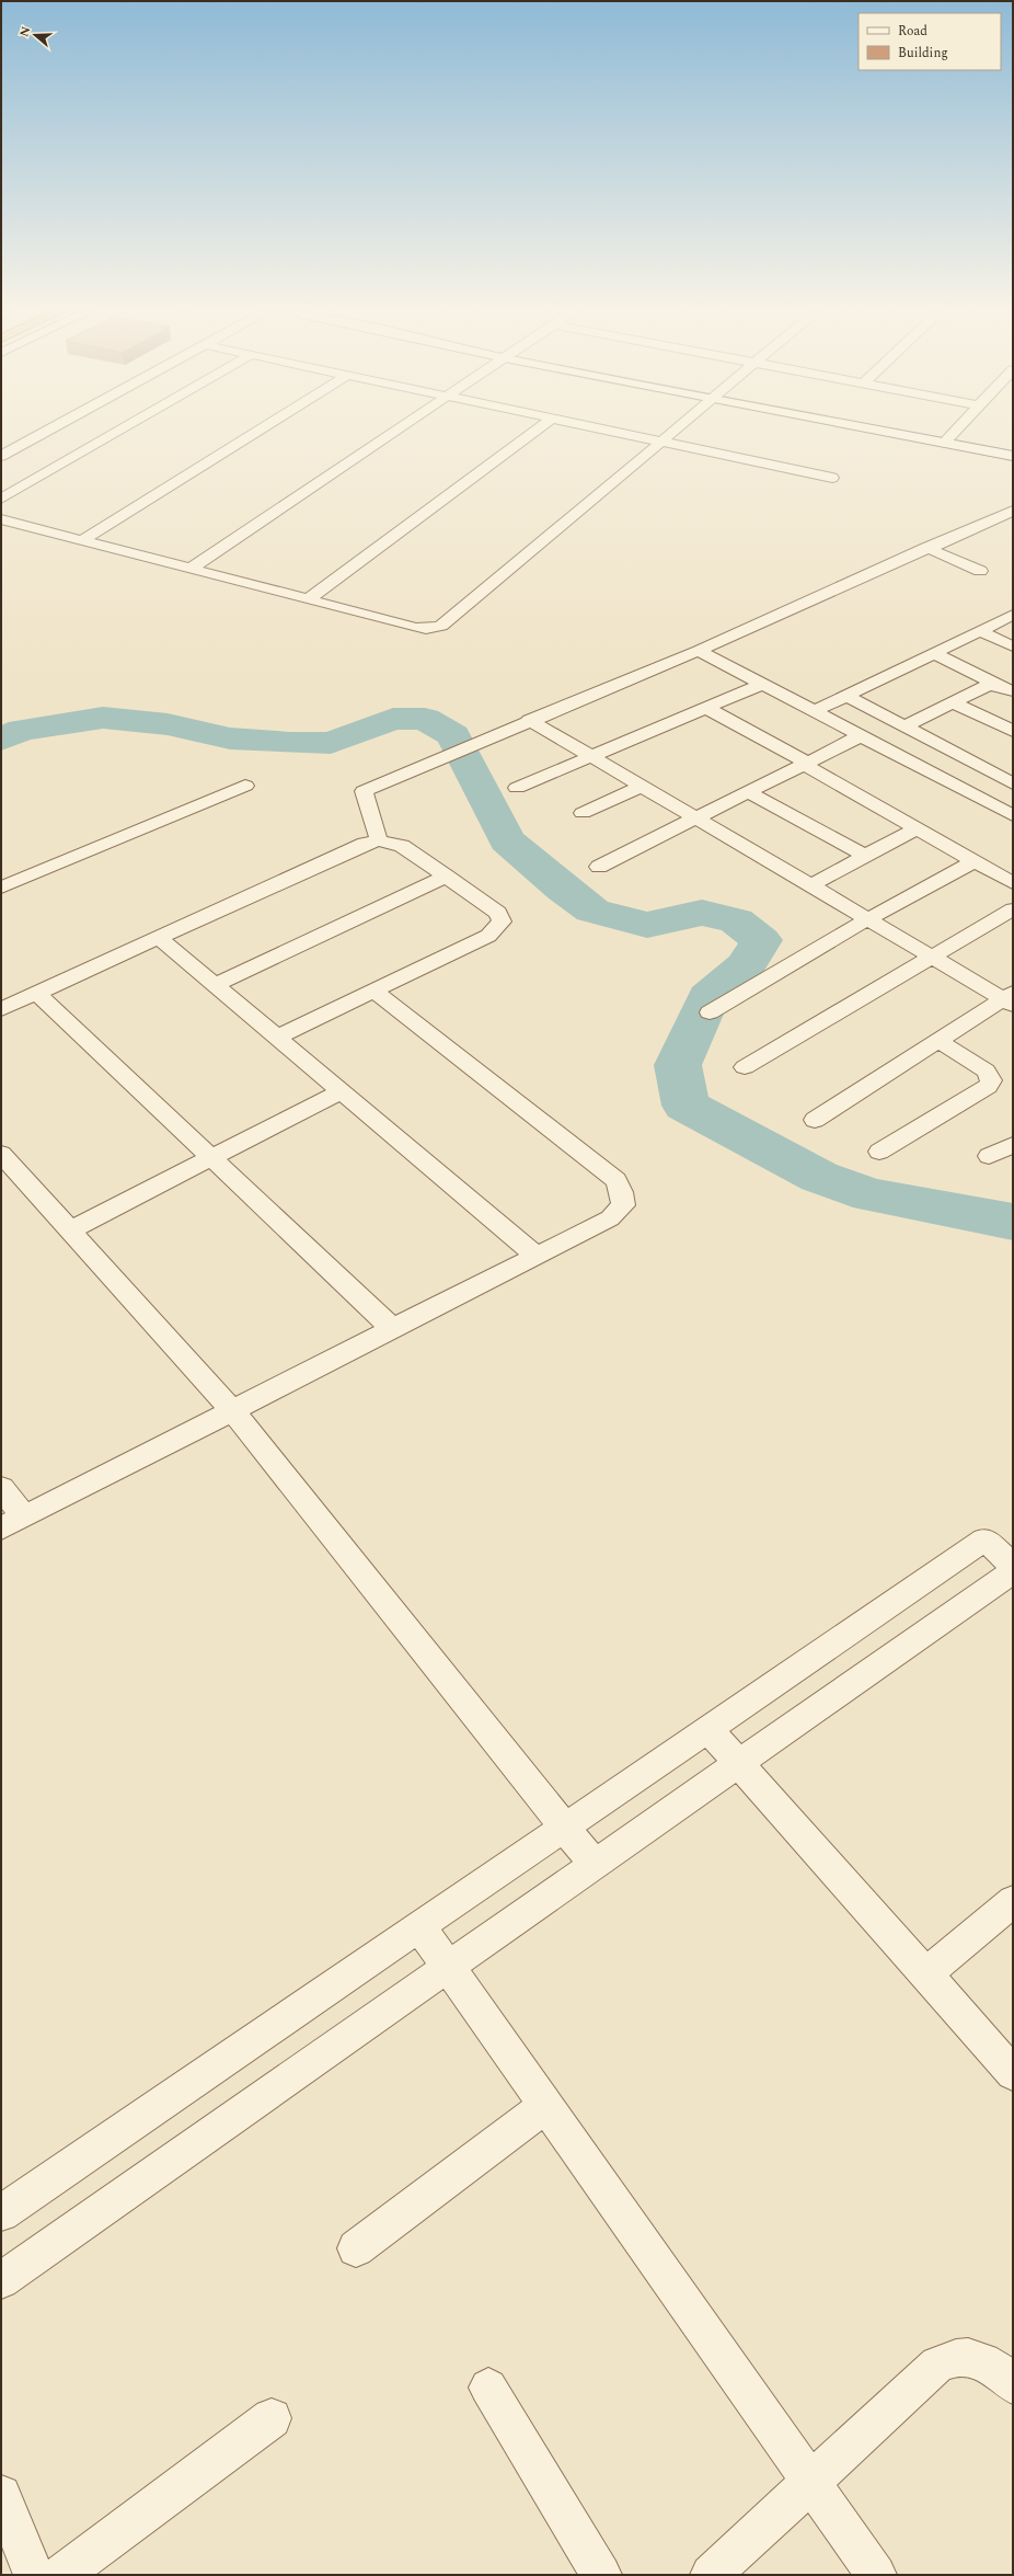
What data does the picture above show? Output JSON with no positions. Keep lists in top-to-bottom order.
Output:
{
  "legend": ["Road", "Building"],
  "north": "left"
}
